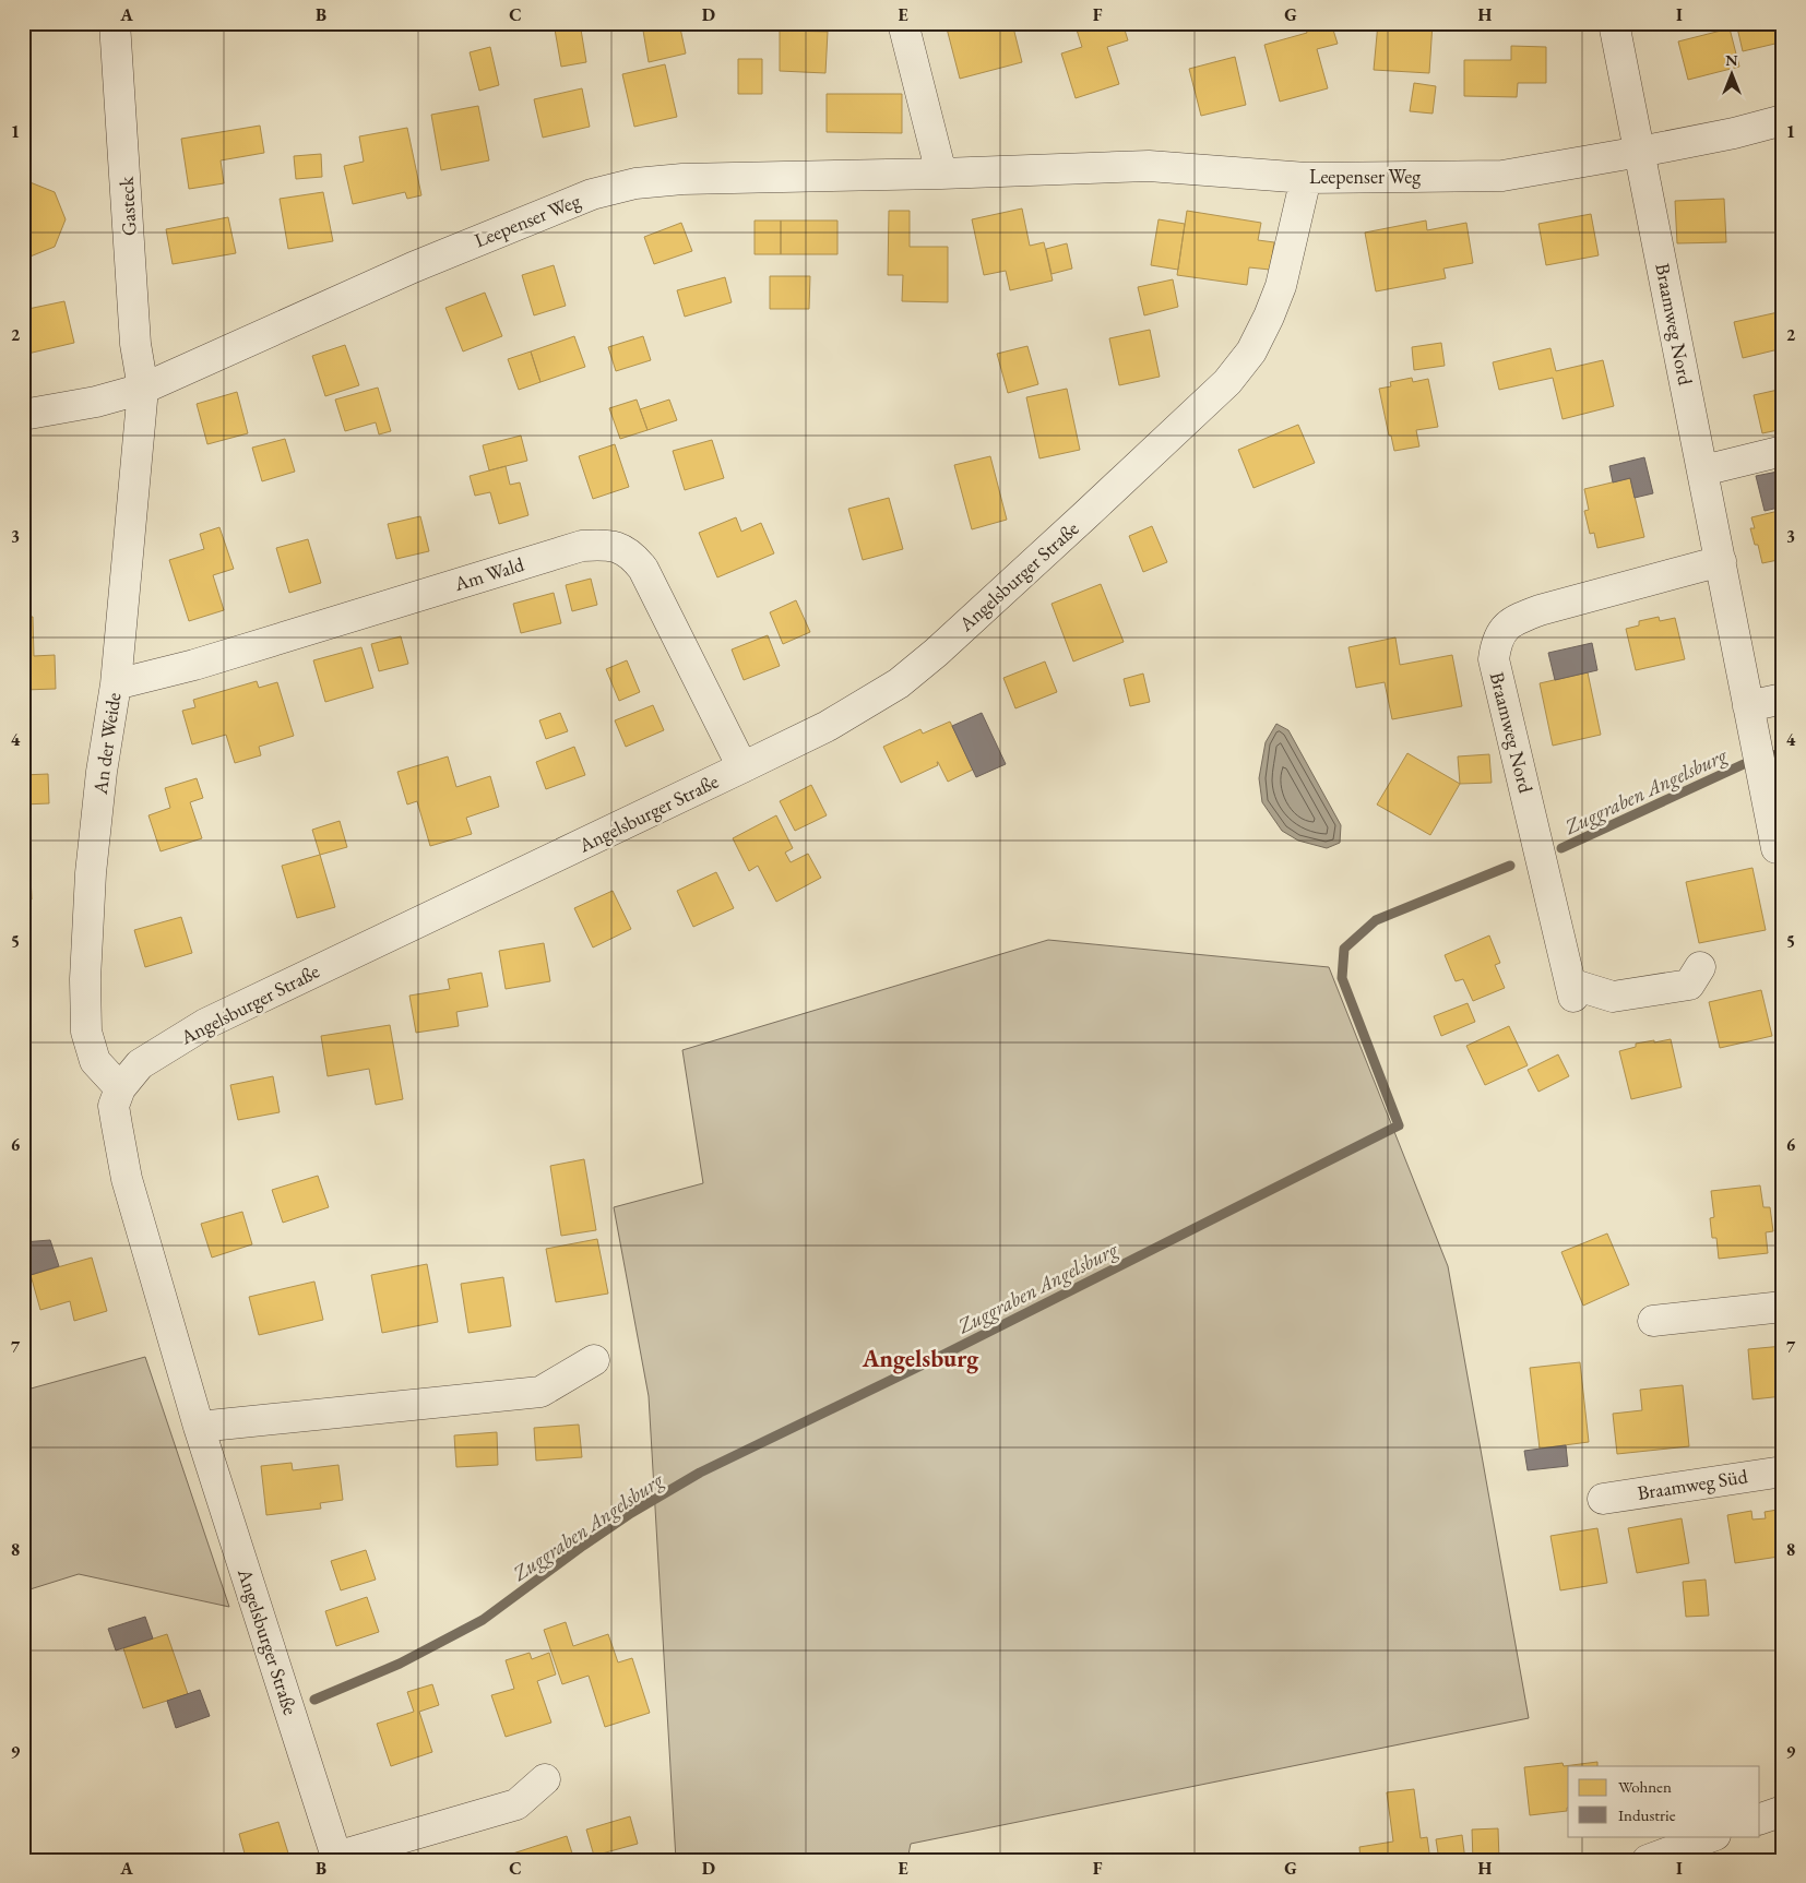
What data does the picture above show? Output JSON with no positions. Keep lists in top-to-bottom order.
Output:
{
  "streets": {
    "street": [
      "Leepenser Weg",
      "Gasteck",
      "Braamweg Nord",
      "Am Wald",
      "Angelsburger Straße",
      "An der Weide",
      "Braamweg Süd"
    ]
  },
  "crossings": [
    ["Leepenser Weg", "Gasteck"],
    ["Leepenser Weg", "Braamweg Nord"],
    ["Leepenser Weg", "Angelsburger Straße"],
    ["Leepenser Weg", "An der Weide"],
    ["Gasteck", "An der Weide"],
    ["Am Wald", "Angelsburger Straße"],
    ["Am Wald", "An der Weide"],
    ["Angelsburger Straße", "An der Weide"]
  ],
  "districts": ["Angelsburg"],
  "water": ["Zuggraben Angelsburg"],
  "legend": ["Wohnen", "Industrie"],
  "north": "top",
  "grid": {
    "columns": [
      "A",
      "B",
      "C",
      "D",
      "E",
      "F",
      "G",
      "H",
      "I"
    ],
    "rows": [
      "1",
      "2",
      "3",
      "4",
      "5",
      "6",
      "7",
      "8",
      "9"
    ]
  }
}
